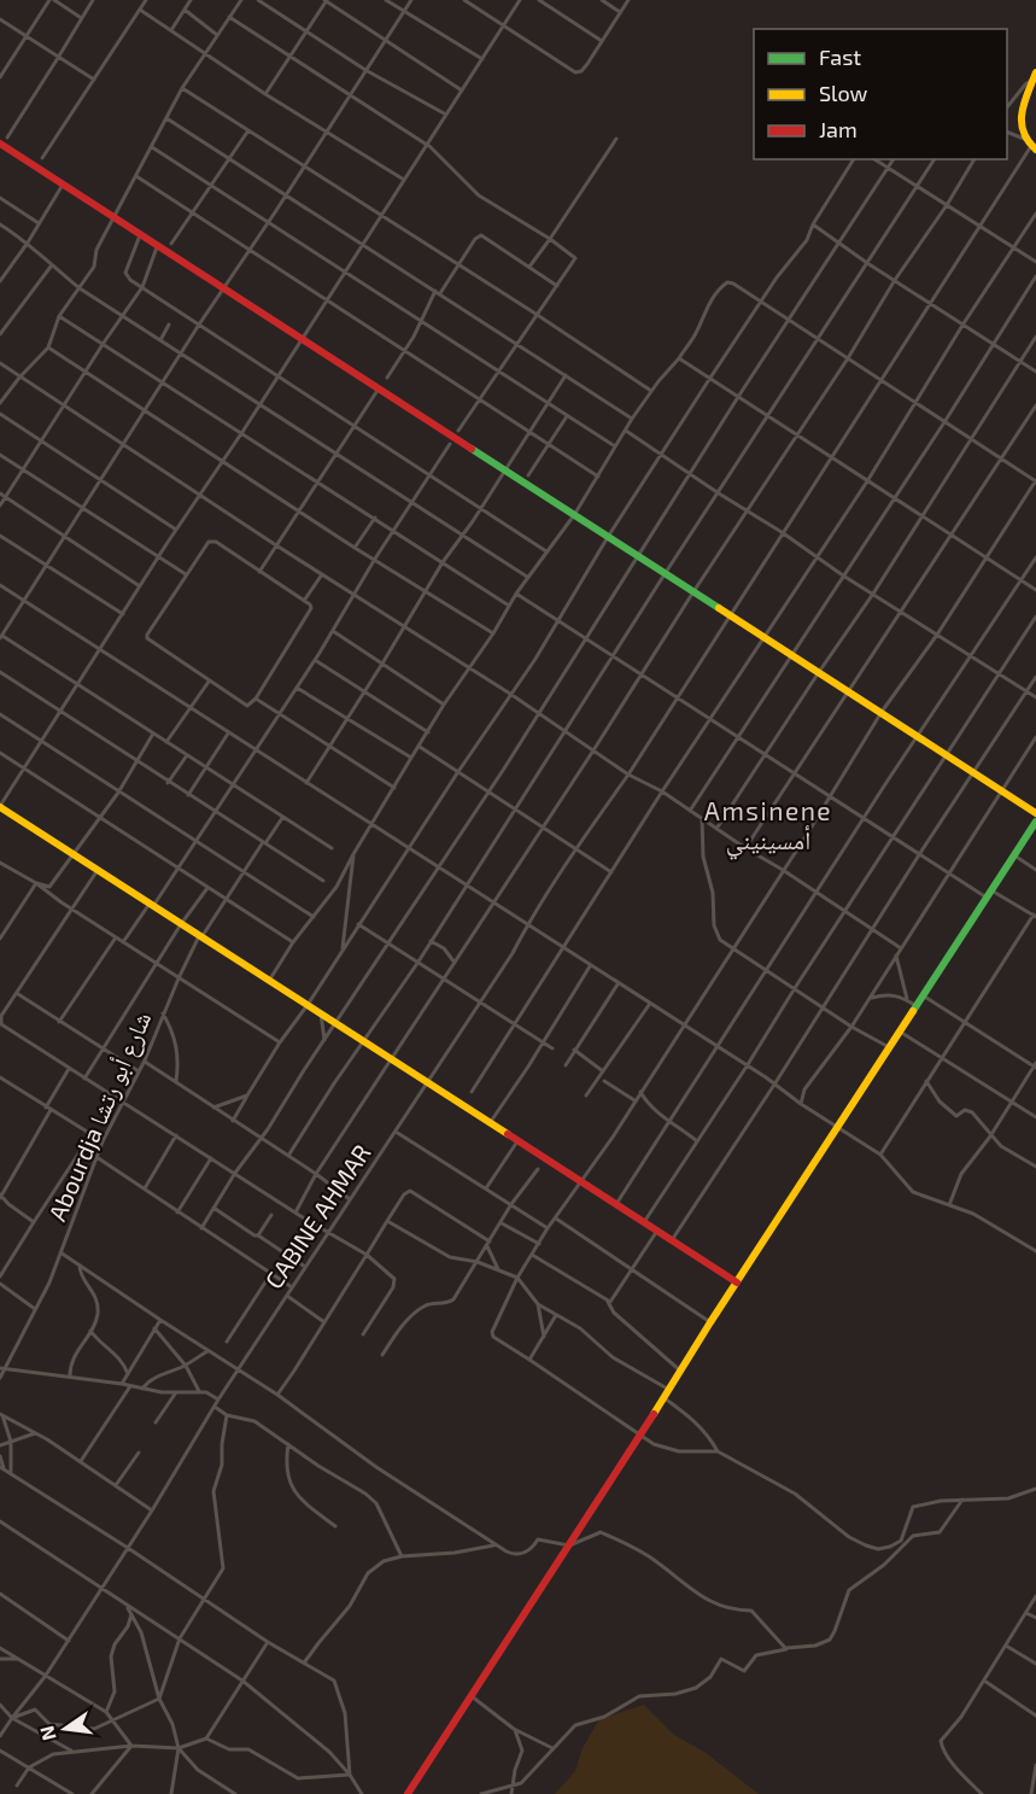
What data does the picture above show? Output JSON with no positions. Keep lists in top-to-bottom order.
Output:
{
  "streets": {
    "street": ["Abourdja شارع أبو رتشا", "CABINE AHMAR"]
  },
  "districts": ["Amsinene أمسينيني"],
  "legend": ["Fast", "Slow", "Jam"],
  "north": "left"
}
